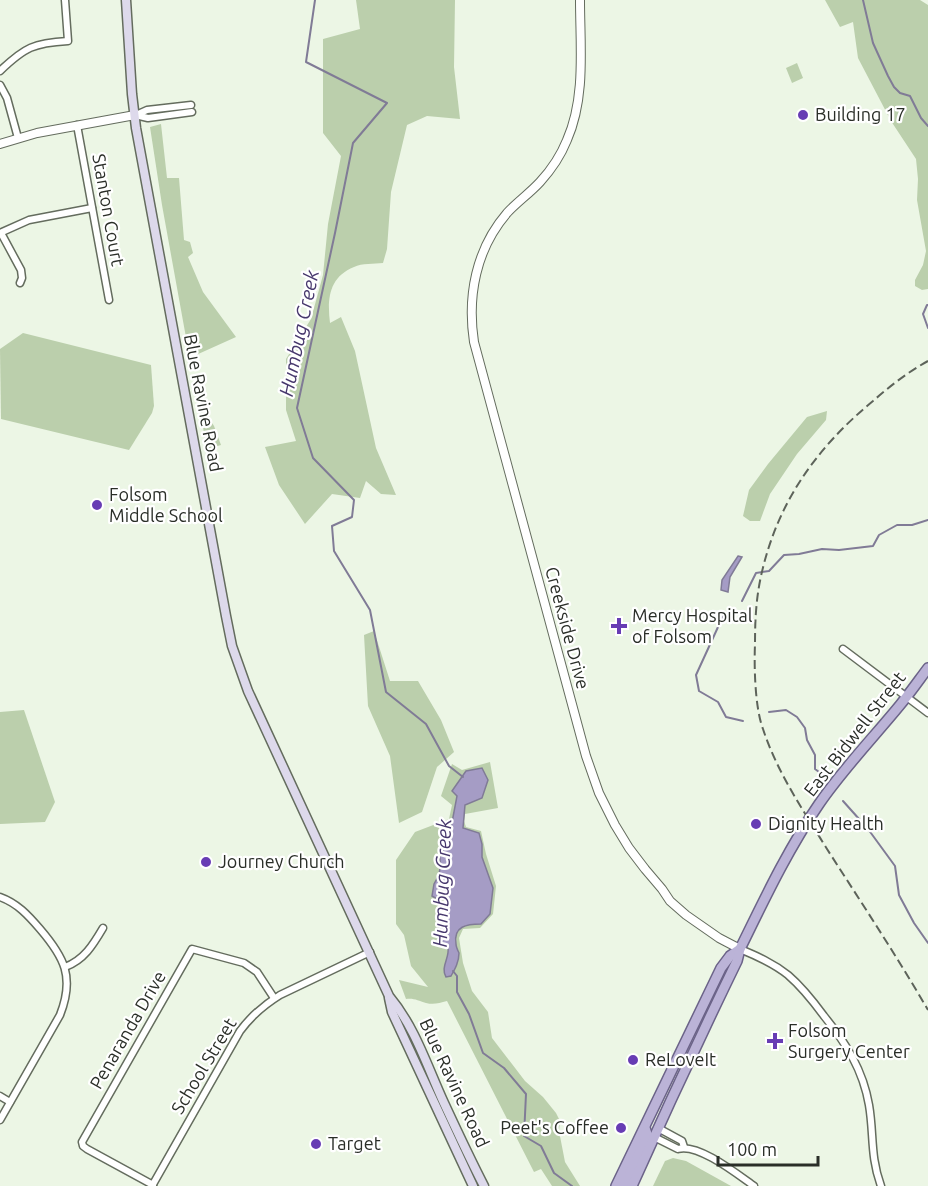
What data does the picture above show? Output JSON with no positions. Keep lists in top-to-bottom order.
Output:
{
  "streets": {
    "main road": ["Blue Ravine Road", "East Bidwell Street"],
    "street": [
      "Stanton Court",
      "Creekside Drive",
      "Penaranda Drive",
      "School Street"
    ]
  },
  "crossings": [
    ["Blue Ravine Road", "School Street"],
    ["Creekside Drive", "East Bidwell Street"],
    ["Penaranda Drive", "School Street"]
  ],
  "water": ["Humbug Creek"],
  "places": {
    "other": [
      "Building 17",
      "Folsom Middle School",
      "Dignity Health",
      "Journey Church",
      "ReLoveIt",
      "Peet's Coffee",
      "Target"
    ],
    "health": ["Mercy Hospital of Folsom", "Folsom Surgery Center"]
  },
  "scale_bar": "100 m"
}
